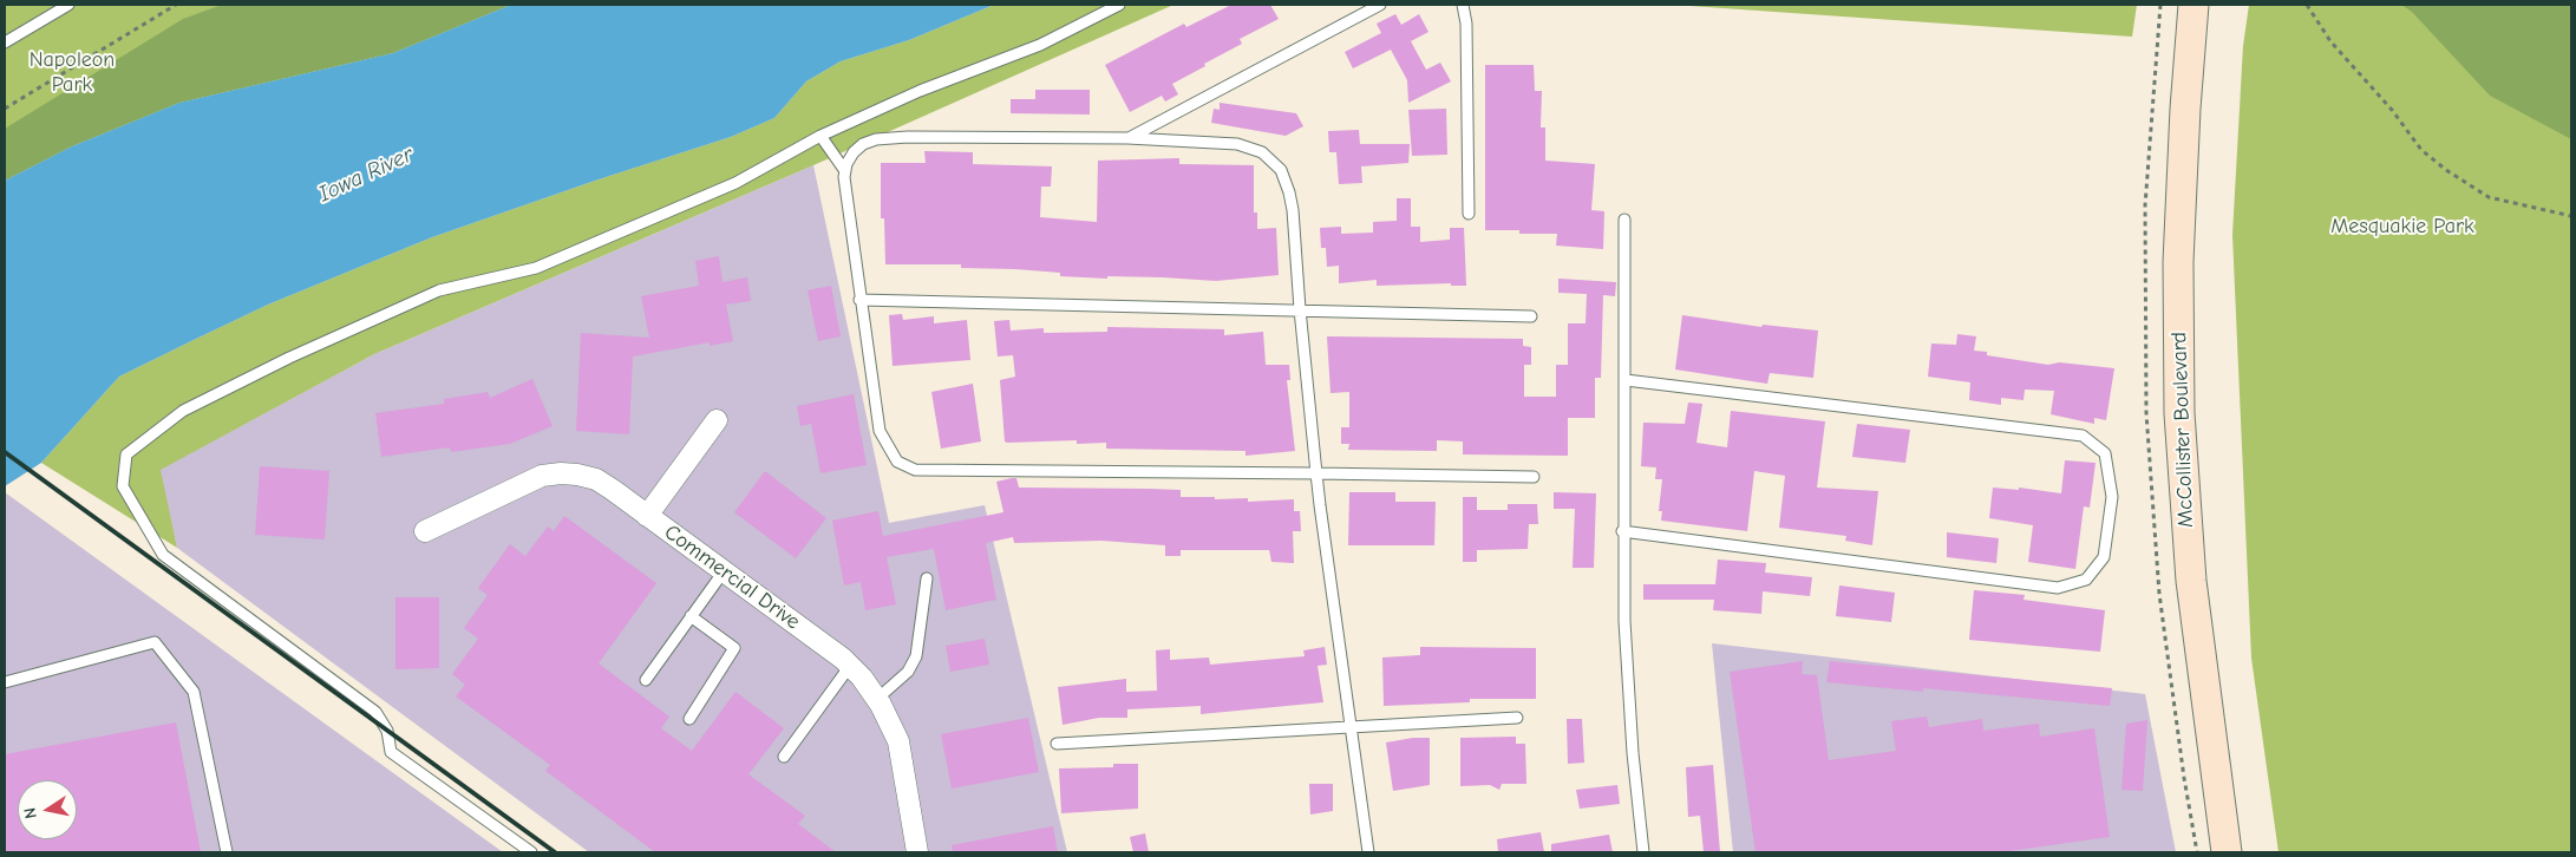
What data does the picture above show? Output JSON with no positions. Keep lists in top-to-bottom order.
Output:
{
  "streets": {
    "main road": ["McCollister Boulevard"],
    "street": ["Commercial Drive"]
  },
  "water": ["Iowa River"],
  "parks": ["Napoleon Park", "Mesquakie Park"],
  "north": "left"
}
